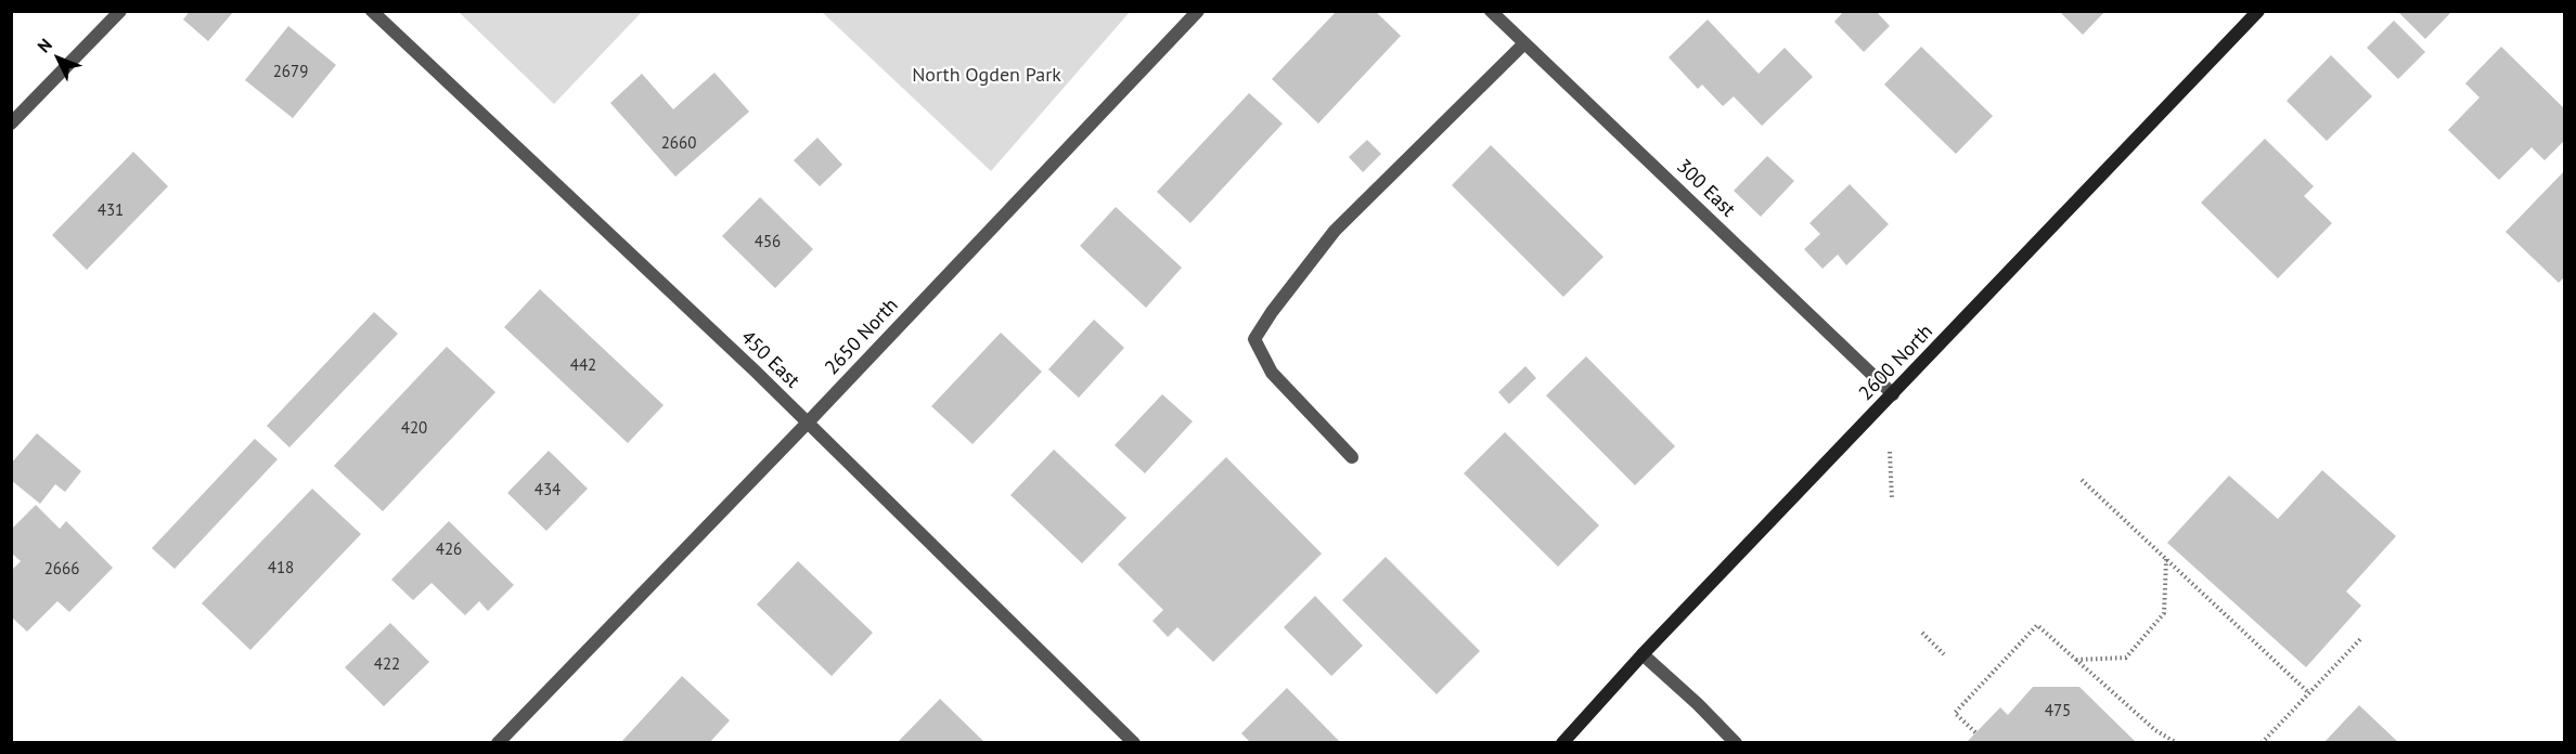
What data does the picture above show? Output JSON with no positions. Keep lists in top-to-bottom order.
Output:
{
  "streets": {
    "main road": ["2600 North"],
    "street": ["300 East", "2650 North", "450 East"]
  },
  "crossings": [
    ["300 East", "2600 North"],
    ["2650 North", "450 East"]
  ],
  "parks": ["North Ogden Park"],
  "house_numbers": [
    "2679",
    "2660",
    "431",
    "456",
    "442",
    "420",
    "434",
    "426",
    "418",
    "2666",
    "422",
    "475"
  ],
  "north": "top left"
}
